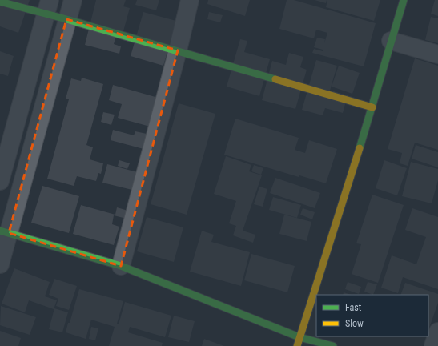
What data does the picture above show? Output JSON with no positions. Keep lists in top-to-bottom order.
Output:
{
  "legend": ["Fast", "Slow"]
}
